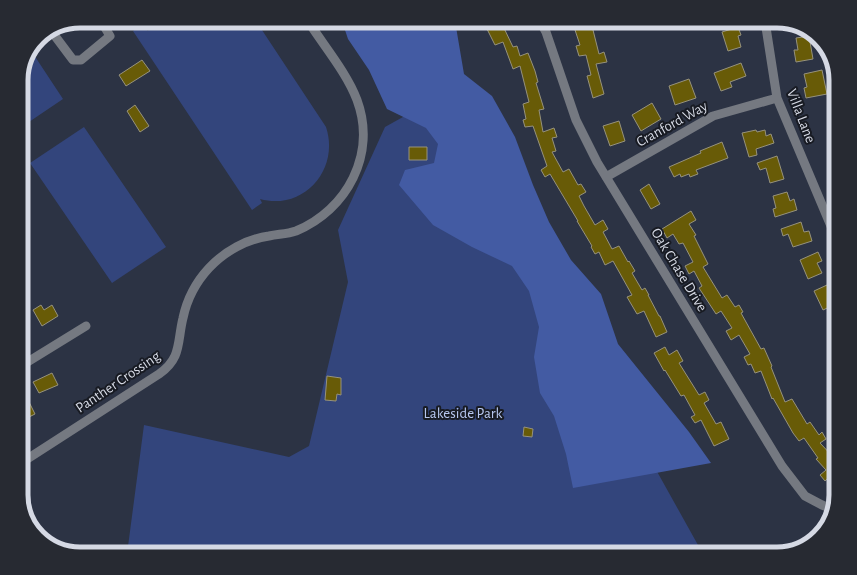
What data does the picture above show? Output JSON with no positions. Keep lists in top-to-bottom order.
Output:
{
  "streets": {
    "street": [
      "Villa Lane",
      "Cranford Way",
      "Oak Chase Drive",
      "Panther Crossing"
    ]
  },
  "crossings": [
    ["Villa Lane", "Cranford Way"],
    ["Cranford Way", "Oak Chase Drive"]
  ],
  "parks": ["Lakeside Park"]
}
